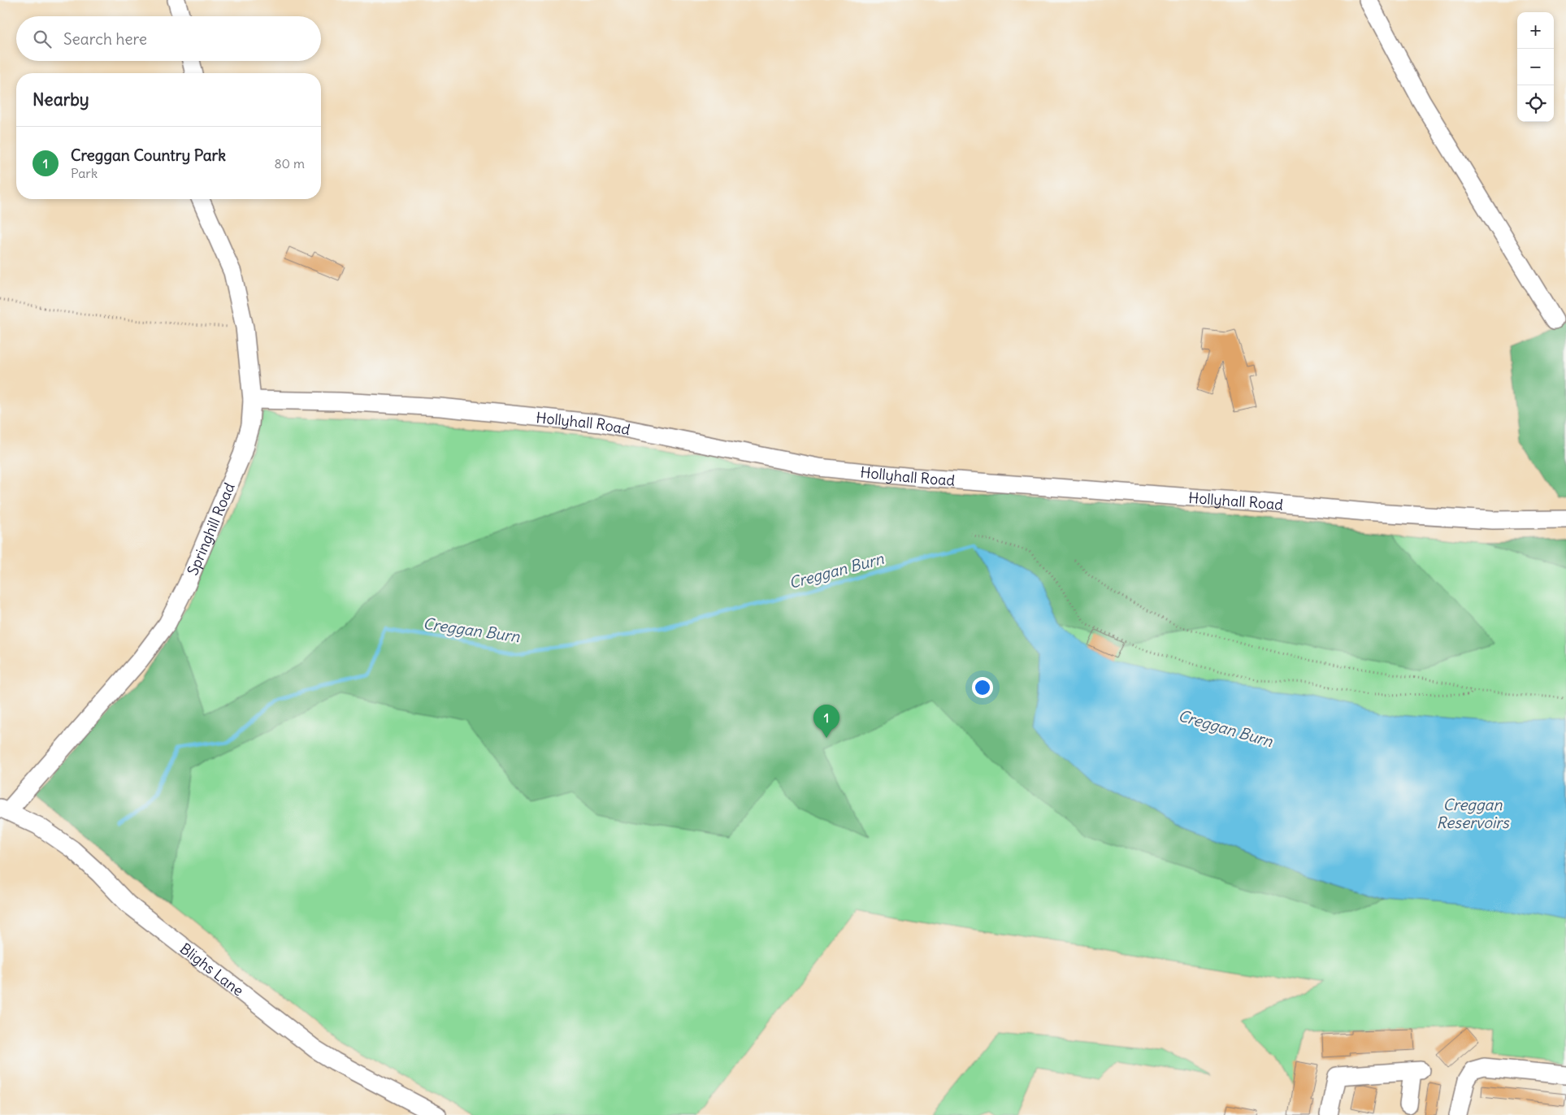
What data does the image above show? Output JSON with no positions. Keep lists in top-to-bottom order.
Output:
{
  "streets": {
    "street": ["Hollyhall Road", "Springhill Road", "Blighs Lane"]
  },
  "crossings": [
    ["Hollyhall Road", "Springhill Road"],
    ["Springhill Road", "Blighs Lane"]
  ],
  "water": ["Creggan Burn", "Creggan Reservoirs"],
  "page": {
    "map_buttons": ["+", "−"],
    "search": "Search here",
    "heading": "Nearby",
    "list": [
      {
        "mark": "1",
        "name": "Creggan Country Park",
        "note": "Park",
        "value": "80 m"
      }
    ],
    "pins": "1"
  }
}
